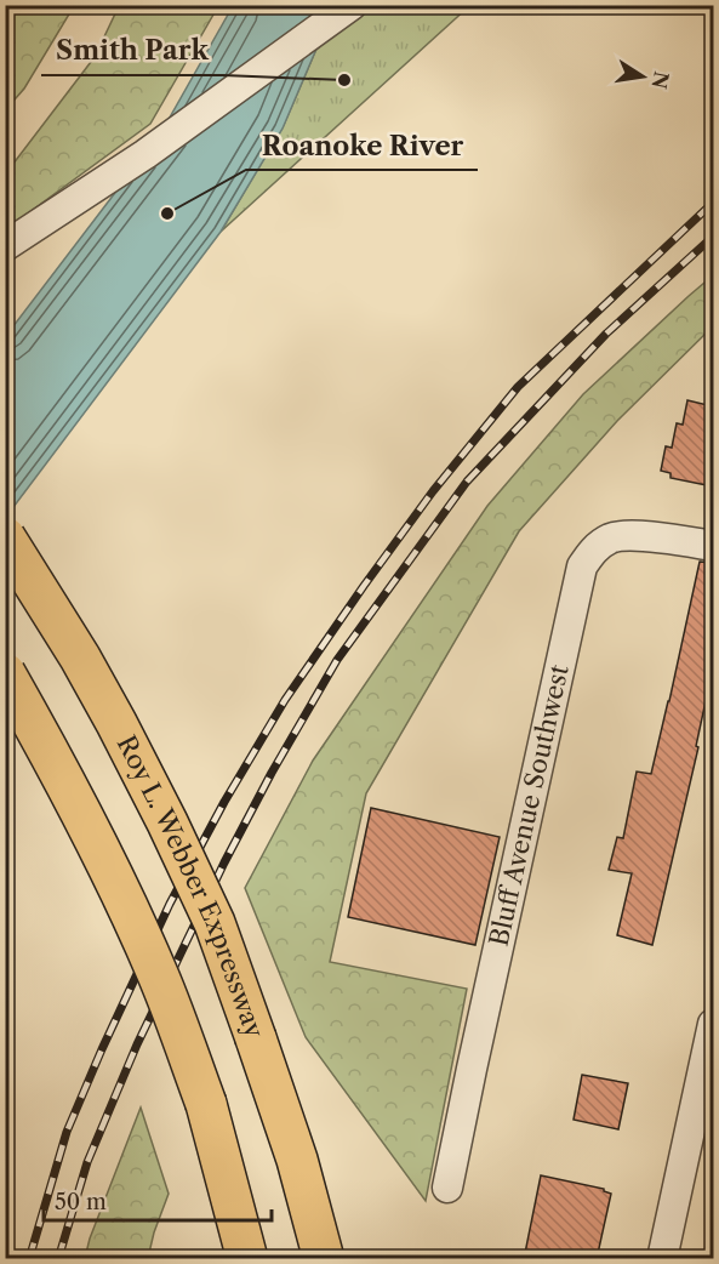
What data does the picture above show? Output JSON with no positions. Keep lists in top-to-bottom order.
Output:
{
  "streets": {
    "highway": ["Roy L. Webber Expressway"],
    "street": ["Bluff Avenue Southwest"]
  },
  "places": ["Smith Park", "Roanoke River"],
  "scale_bar": "50 m",
  "north": "right"
}
